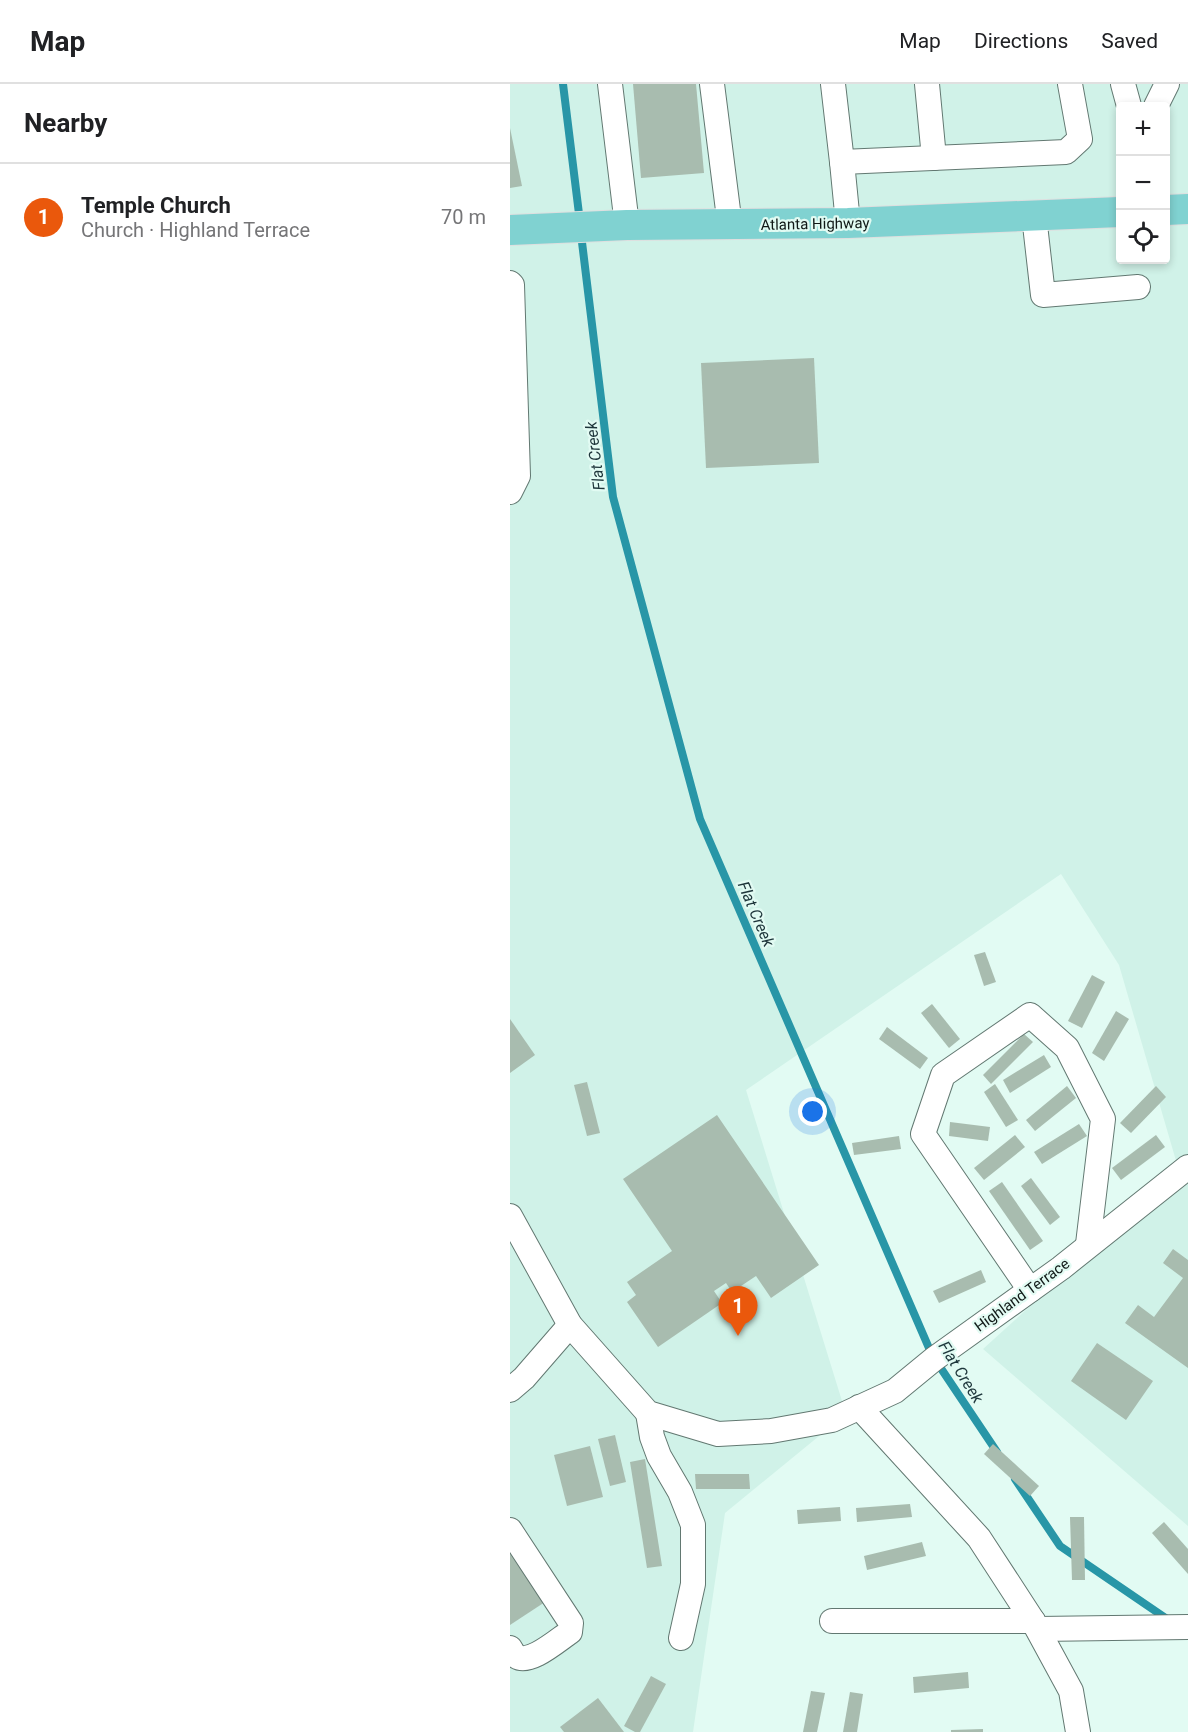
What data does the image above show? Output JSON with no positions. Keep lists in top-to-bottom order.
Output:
{
  "streets": {
    "main road": ["Atlanta Highway"],
    "street": ["Highland Terrace"]
  },
  "water": ["Flat Creek"],
  "page": {
    "header": "Map",
    "nav": ["Map", "Directions", "Saved"],
    "heading": "Nearby",
    "map_buttons": ["+", "−"],
    "list": [
      {
        "mark": "1",
        "name": "Temple Church",
        "note": "Church · Highland Terrace",
        "value": "70 m"
      }
    ],
    "pins": "1"
  }
}
